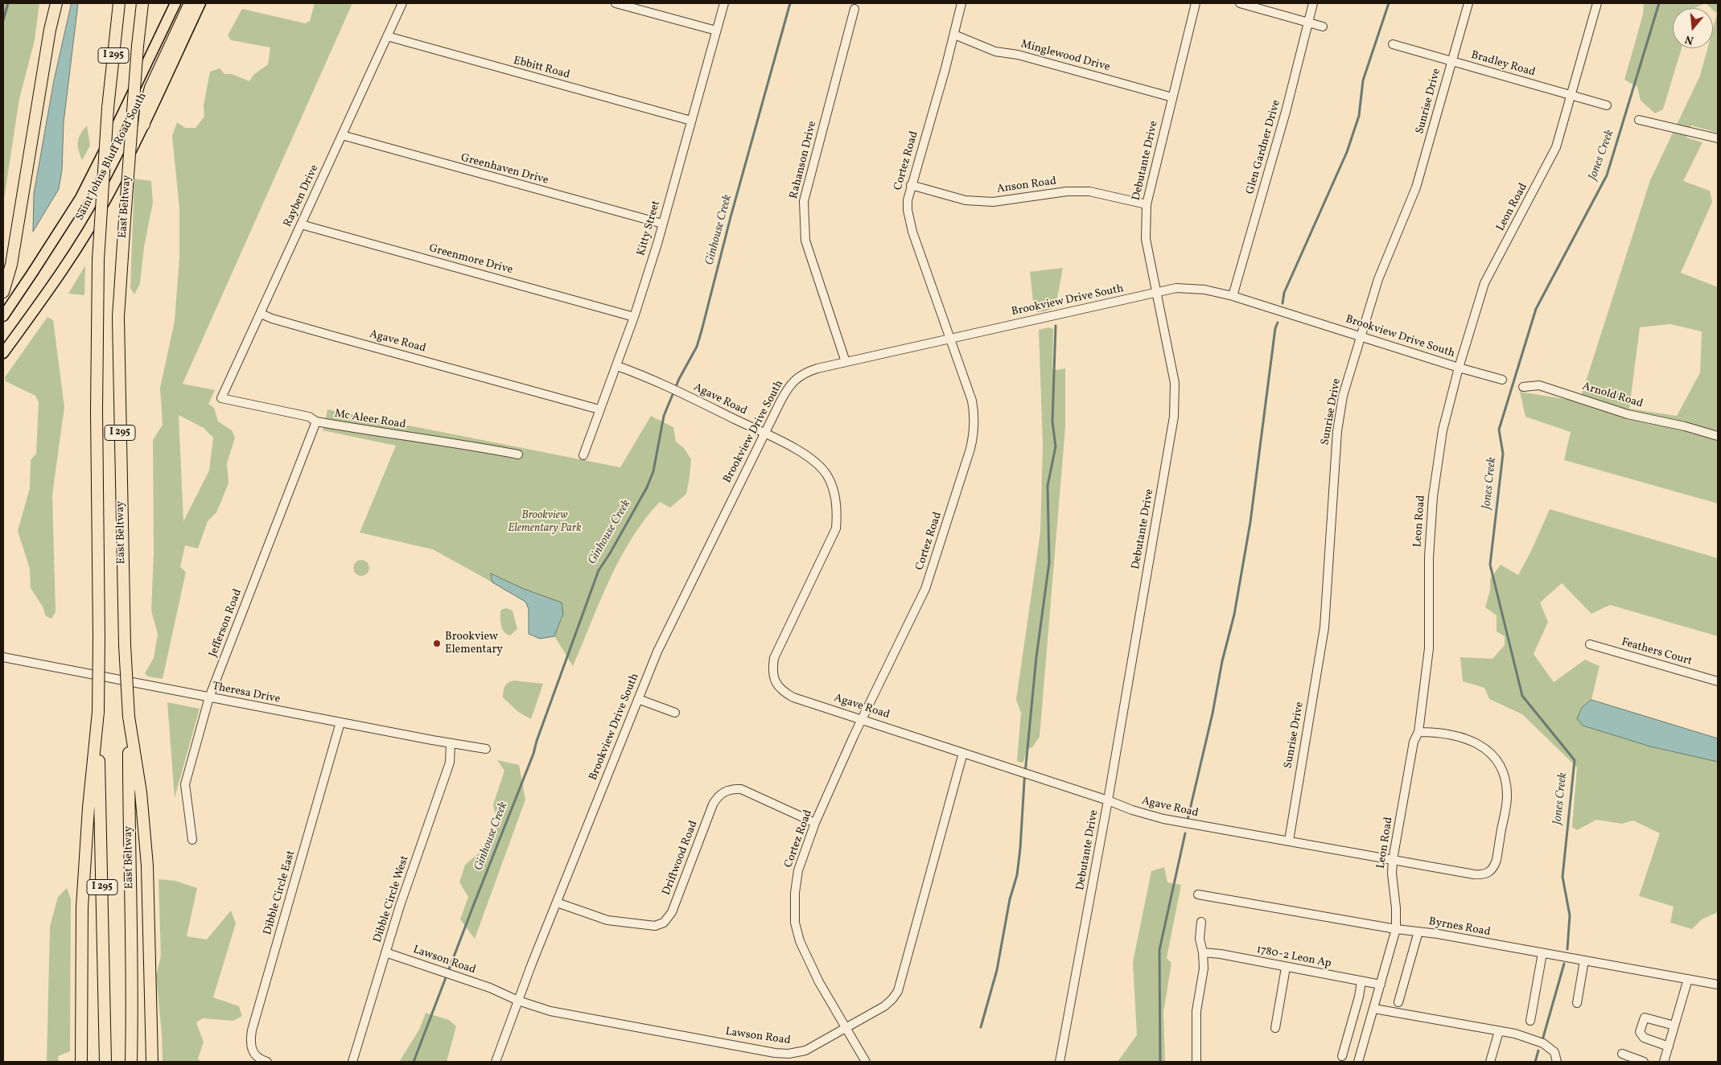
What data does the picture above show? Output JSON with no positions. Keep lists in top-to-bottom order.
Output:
{
  "streets": {
    "highway": ["I 295", "East Beltway"],
    "main road": ["Saint Johns Bluff Road South"],
    "street": [
      "Minglewood Drive",
      "Bradley Road",
      "Ebbitt Road",
      "Sunrise Drive",
      "Glen Gardner Drive",
      "Rahanson Drive",
      "Cortez Road",
      "Debutante Drive",
      "Greenhaven Drive",
      "Anson Road",
      "Rayben Drive",
      "Leon Road",
      "Kitty Street",
      "Greenmore Drive",
      "Brookview Drive South",
      "Agave Road",
      "Arnold Road",
      "Mc Aleer Road",
      "Jefferson Road",
      "Feathers Court",
      "Theresa Drive",
      "Driftwood Road",
      "Dibble Circle East",
      "Dibble Circle West",
      "Byrnes Road",
      "1780-2 Leon Ap",
      "Lawson Road"
    ]
  },
  "crossings": [
    ["Minglewood Drive", "Cortez Road"],
    ["Minglewood Drive", "Debutante Drive"],
    ["Bradley Road", "Sunrise Drive"],
    ["Bradley Road", "Leon Road"],
    ["Ebbitt Road", "Rayben Drive"],
    ["Ebbitt Road", "Kitty Street"],
    ["Sunrise Drive", "Brookview Drive South"],
    ["Sunrise Drive", "Agave Road"],
    ["Glen Gardner Drive", "Brookview Drive South"],
    ["Rahanson Drive", "Brookview Drive South"],
    ["Cortez Road", "Anson Road"],
    ["Cortez Road", "Brookview Drive South"],
    ["Cortez Road", "Agave Road"],
    ["Cortez Road", "Driftwood Road"],
    ["Cortez Road", "Lawson Road"],
    ["Debutante Drive", "Anson Road"],
    ["Debutante Drive", "Brookview Drive South"],
    ["Debutante Drive", "Agave Road"],
    ["Greenhaven Drive", "Rayben Drive"],
    ["Greenhaven Drive", "Kitty Street"],
    ["Rayben Drive", "Greenmore Drive"],
    ["Rayben Drive", "Agave Road"],
    ["Rayben Drive", "Mc Aleer Road"],
    ["Leon Road", "Brookview Drive South"],
    ["Leon Road", "Agave Road"],
    ["Leon Road", "Byrnes Road"],
    ["Leon Road", "1780-2 Leon Ap"],
    ["Kitty Street", "Greenmore Drive"],
    ["Kitty Street", "Agave Road"],
    ["Brookview Drive South", "Agave Road"],
    ["Brookview Drive South", "Driftwood Road"],
    ["Brookview Drive South", "Lawson Road"],
    ["Agave Road", "Lawson Road"],
    ["Mc Aleer Road", "Jefferson Road"],
    ["Jefferson Road", "Theresa Drive"],
    ["Theresa Drive", "Dibble Circle East"],
    ["Theresa Drive", "Dibble Circle West"],
    ["Dibble Circle West", "Lawson Road"]
  ],
  "water": ["Jones Creek", "Ginhouse Creek"],
  "parks": ["Brookview Elementary Park"],
  "places": ["Brookview Elementary"],
  "north": "bottom"
}
